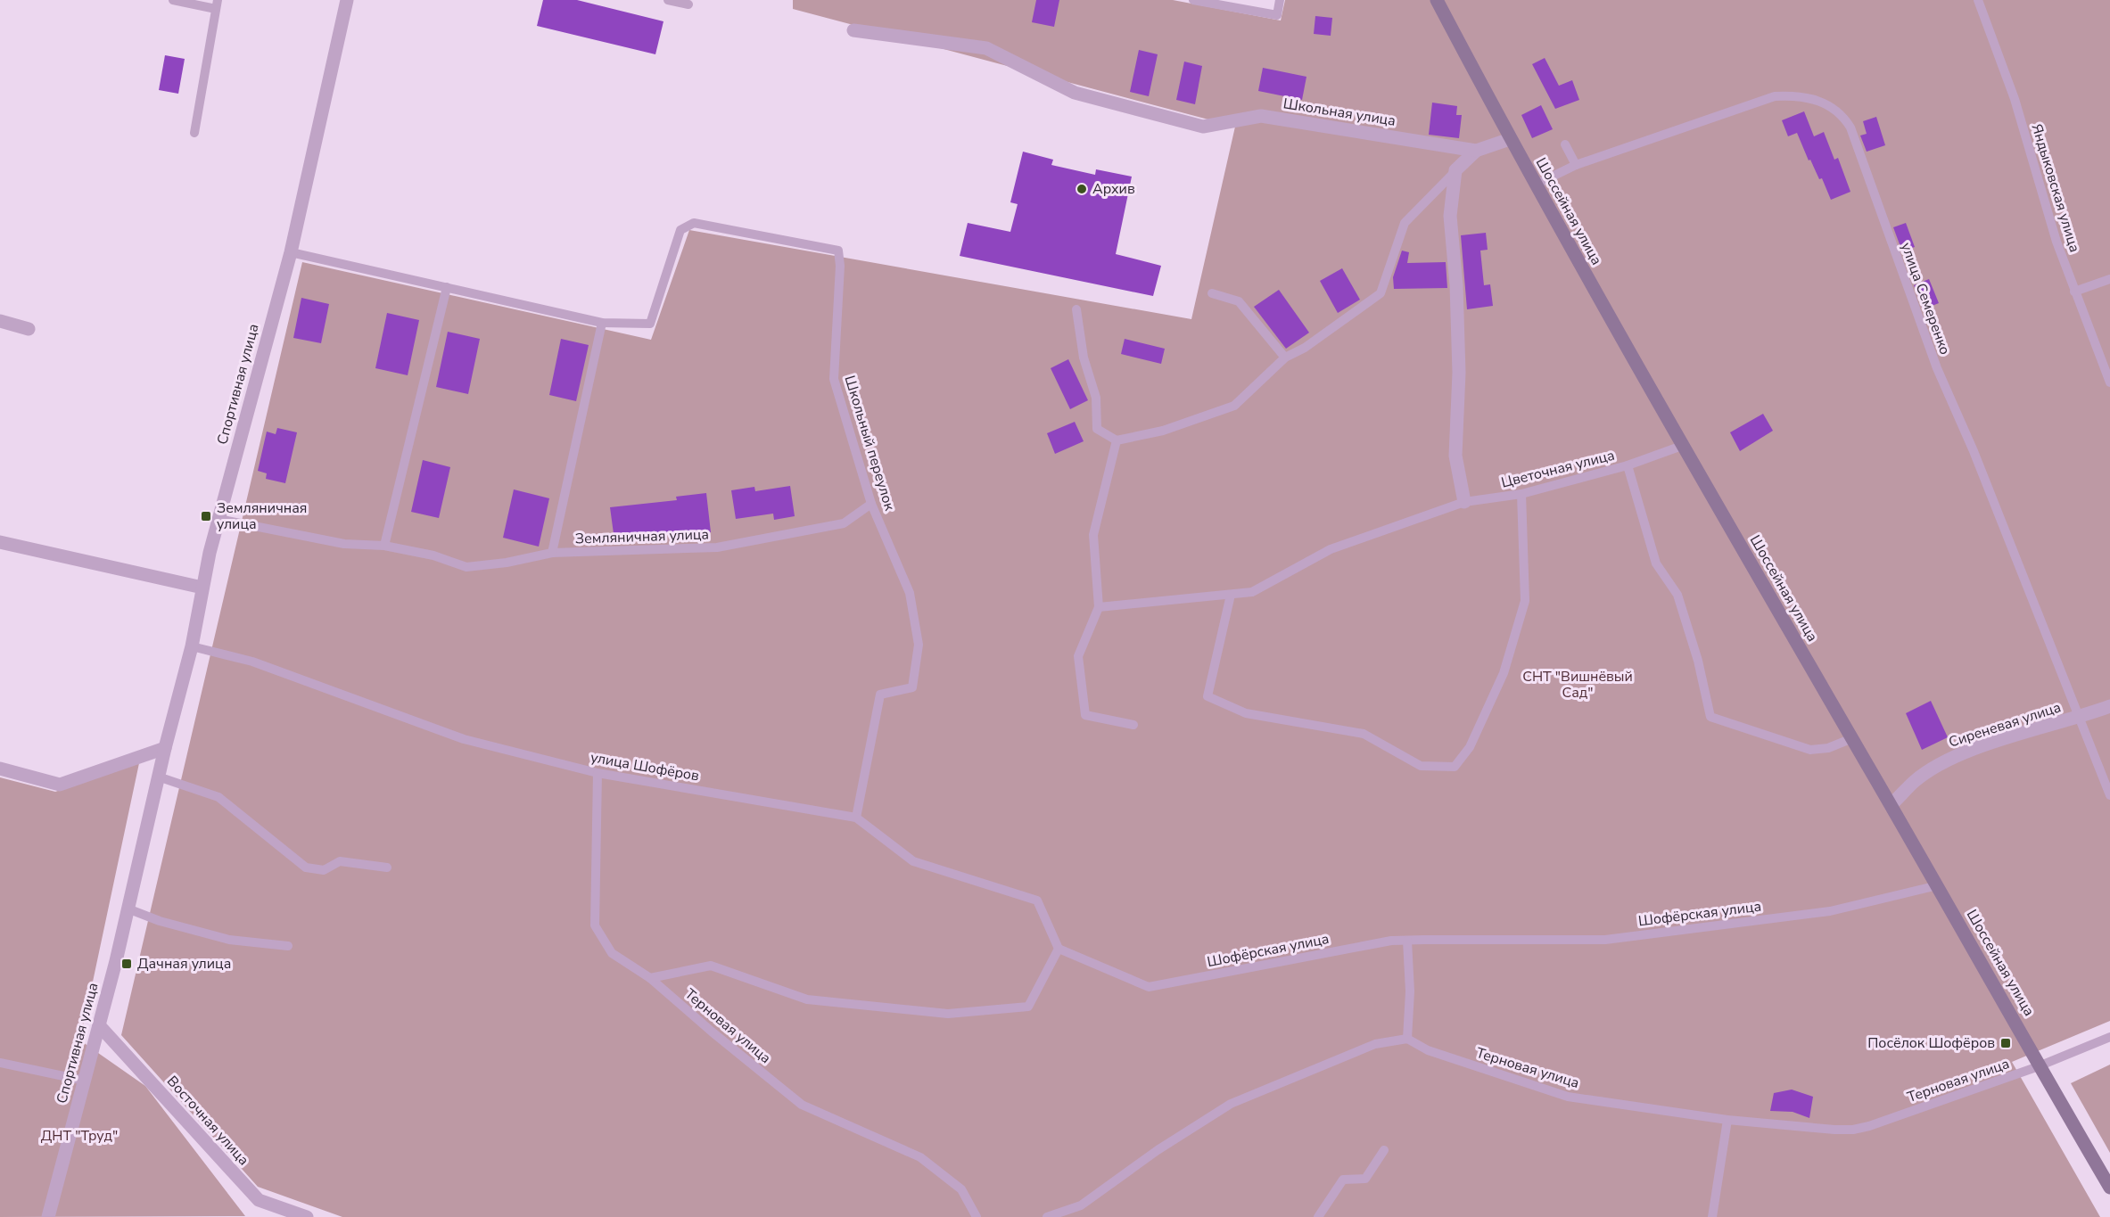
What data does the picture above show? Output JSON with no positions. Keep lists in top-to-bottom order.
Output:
{
  "streets": {
    "street": [
      "Школьная улица",
      "Шоссейная улица",
      "Спортивная улица",
      "Сиреневая улица",
      "Восточная улица"
    ],
    "lane": [
      "Яндыковская улица",
      "улица Семеренко",
      "Школьный переулок",
      "Цветочная улица",
      "Земляничная улица",
      "улица Шофёров",
      "Шофёрская улица",
      "Терновая улица"
    ]
  },
  "crossings": [
    ["Шоссейная улица", "улица Семеренко"],
    ["Шоссейная улица", "Цветочная улица"],
    ["Шоссейная улица", "Сиреневая улица"],
    ["Шоссейная улица", "Шофёрская улица"],
    ["Шоссейная улица", "Терновая улица"],
    ["улица Семеренко", "Сиреневая улица"],
    ["Спортивная улица", "Земляничная улица"],
    ["Спортивная улица", "улица Шофёров"],
    ["Спортивная улица", "Восточная улица"],
    ["Школьный переулок", "Земляничная улица"],
    ["Школьный переулок", "улица Шофёров"],
    ["улица Шофёров", "Шофёрская улица"],
    ["улица Шофёров", "Терновая улица"]
  ],
  "parks": ["СНТ \"Вишнёвый Сад\"", "ДНТ \"Труд\""],
  "places": {
    "other": ["Архив"],
    "transit": ["Земляничная улица", "Дачная улица", "Посёлок Шофёров"]
  }
}
